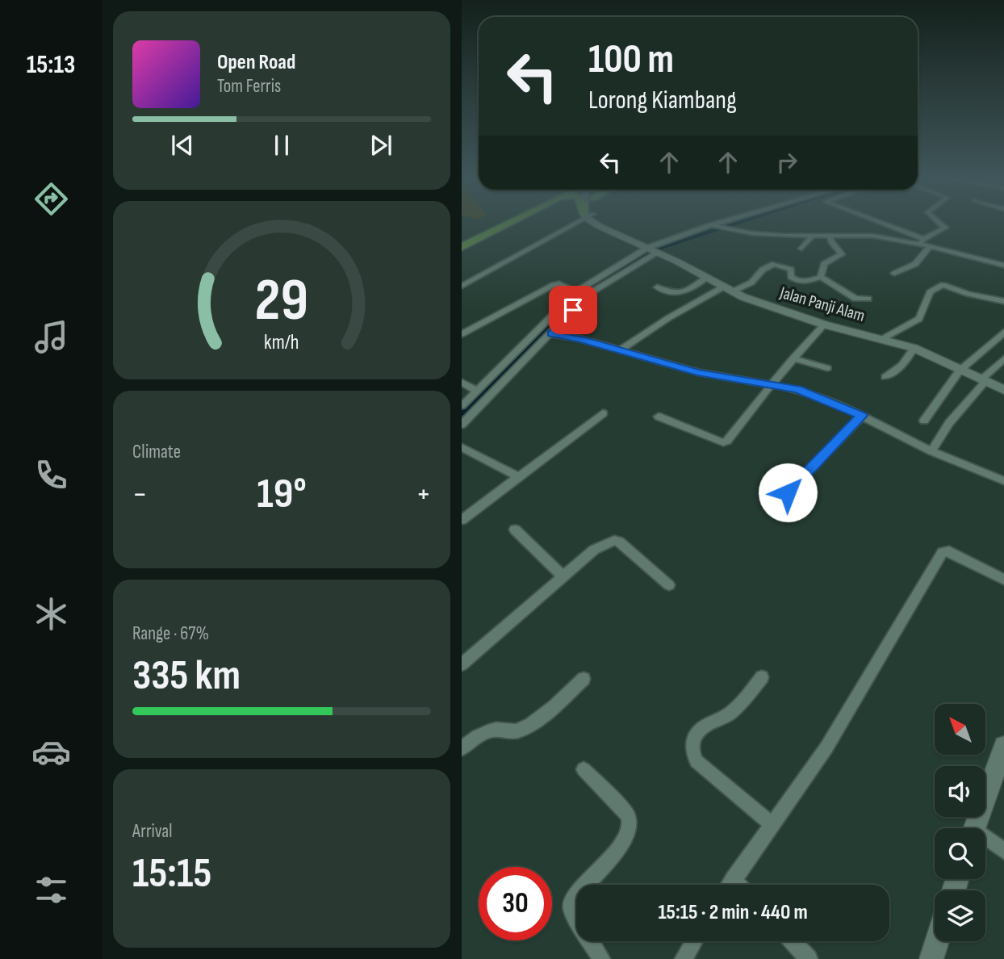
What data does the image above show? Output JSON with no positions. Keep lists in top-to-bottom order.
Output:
{
  "streets": {
    "main road": ["Jalan Panji Alam"]
  },
  "north": "top left",
  "page": {
    "tabs": "15:13",
    "turn": ["100 m", "Lorong Kiambang"],
    "song": ["Open Road", "Tom Ferris"],
    "tile": [
      "Climate",
      ["Range · 67%", "335 km"],
      ["Arrival", "15:15"]
    ],
    "heat": ["−", "19°", "+"],
    "limit": "30",
    "trip": "15:15 · 2 min · 440 m",
    "gauge": ["29", "km/h"]
  }
}
